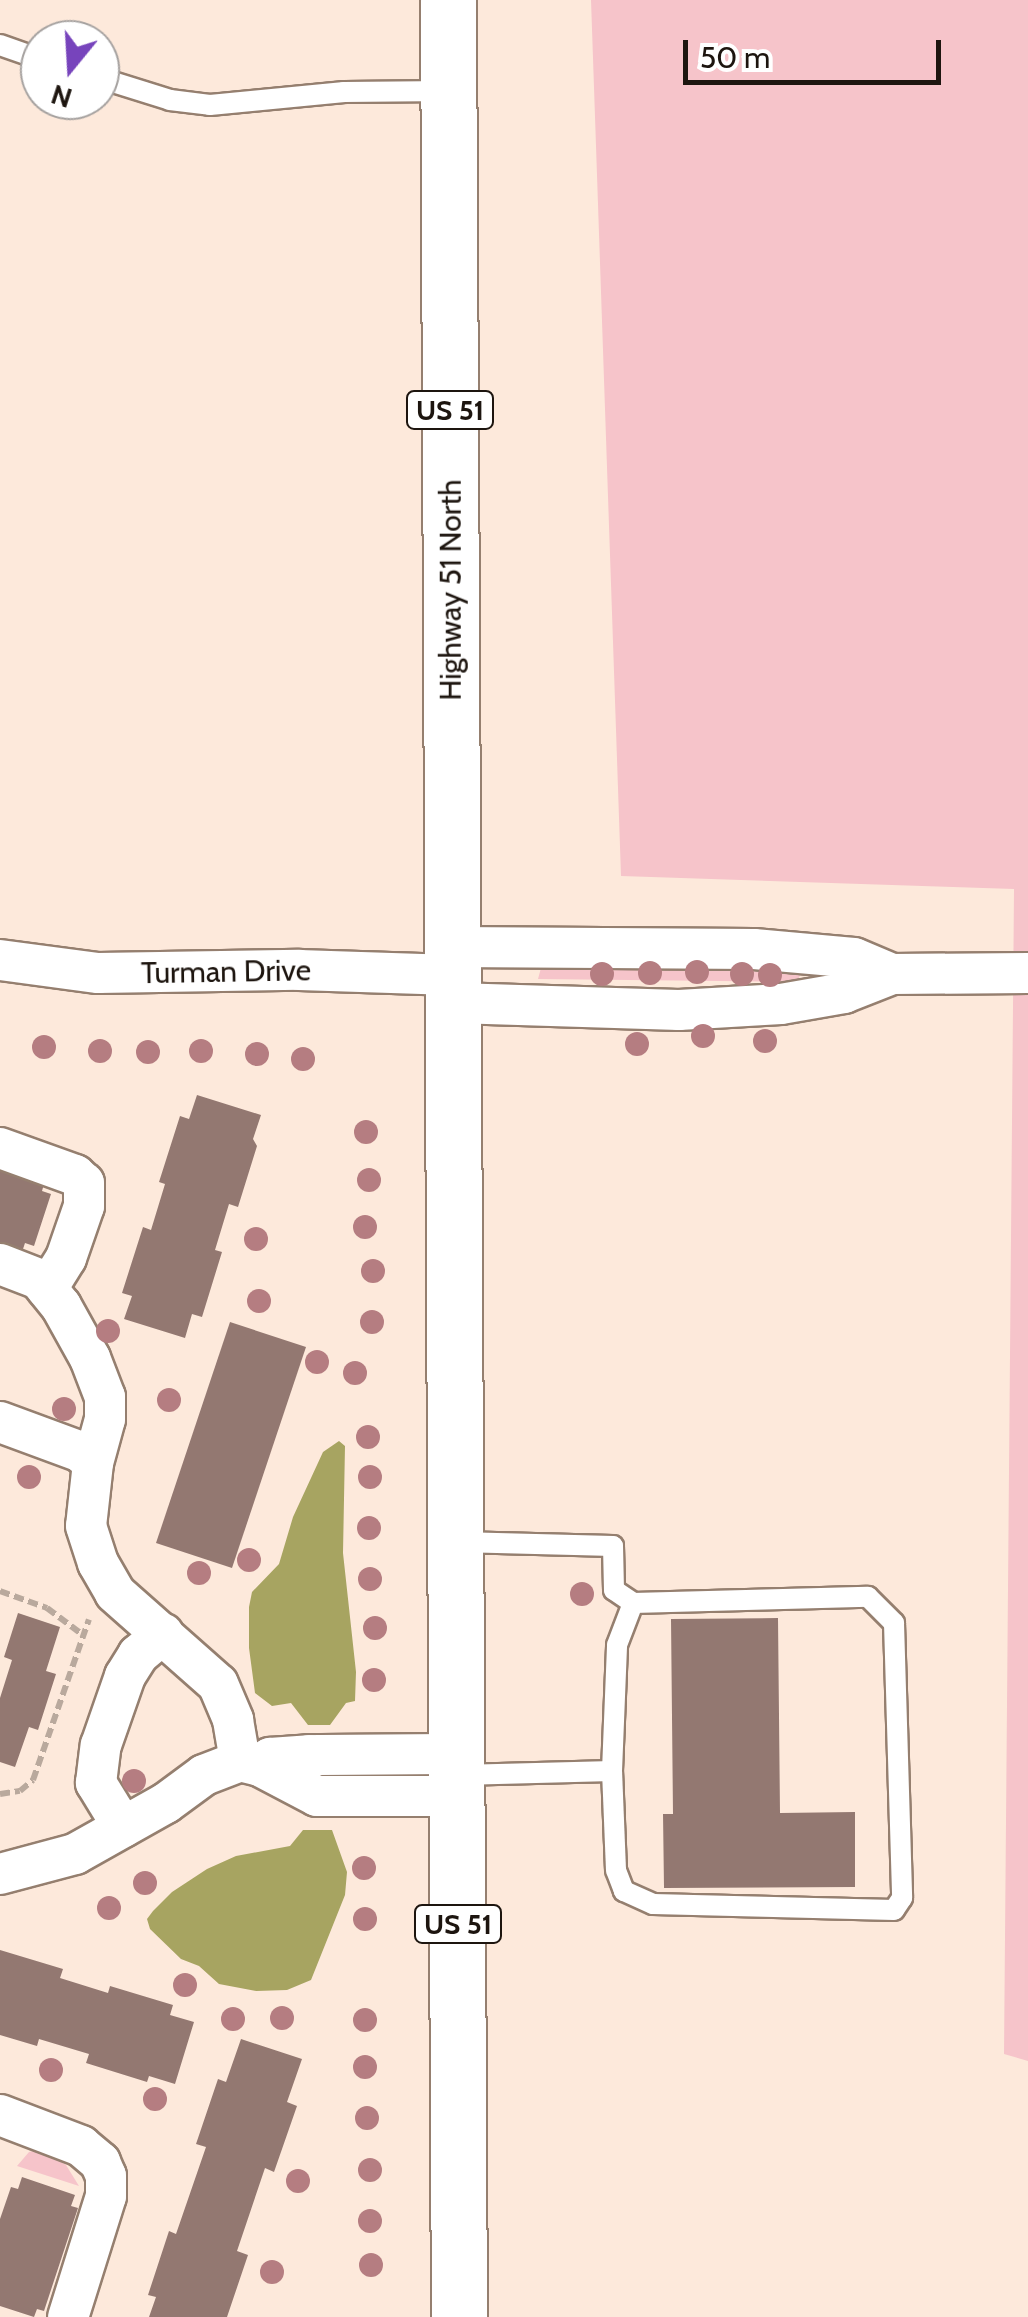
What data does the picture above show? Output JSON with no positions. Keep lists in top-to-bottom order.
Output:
{
  "streets": {
    "main road": ["US 51", "Highway 51 North"],
    "street": ["Turman Drive"]
  },
  "crossings": [
    ["US 51", "Highway 51 North"],
    ["US 51", "Turman Drive"],
    ["Highway 51 North", "Turman Drive"]
  ],
  "scale_bar": "50 m",
  "north": "bottom"
}
